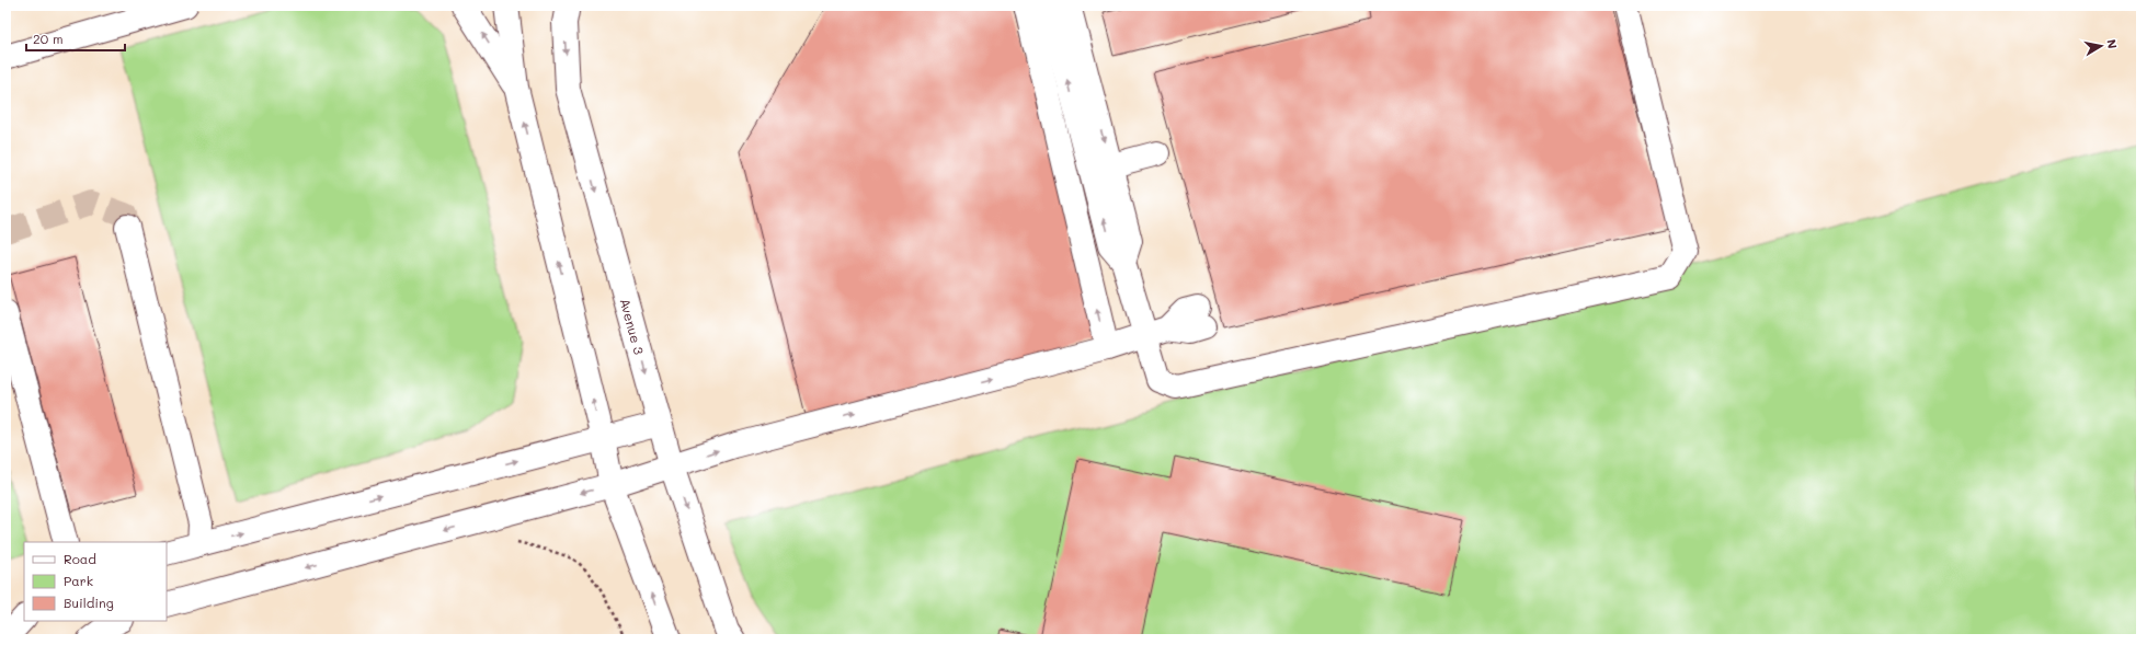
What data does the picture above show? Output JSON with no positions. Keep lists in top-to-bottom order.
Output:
{
  "streets": {
    "street": ["Avenue 3"]
  },
  "legend": ["Road", "Park", "Building"],
  "scale_bar": "20 m",
  "north": "right"
}
